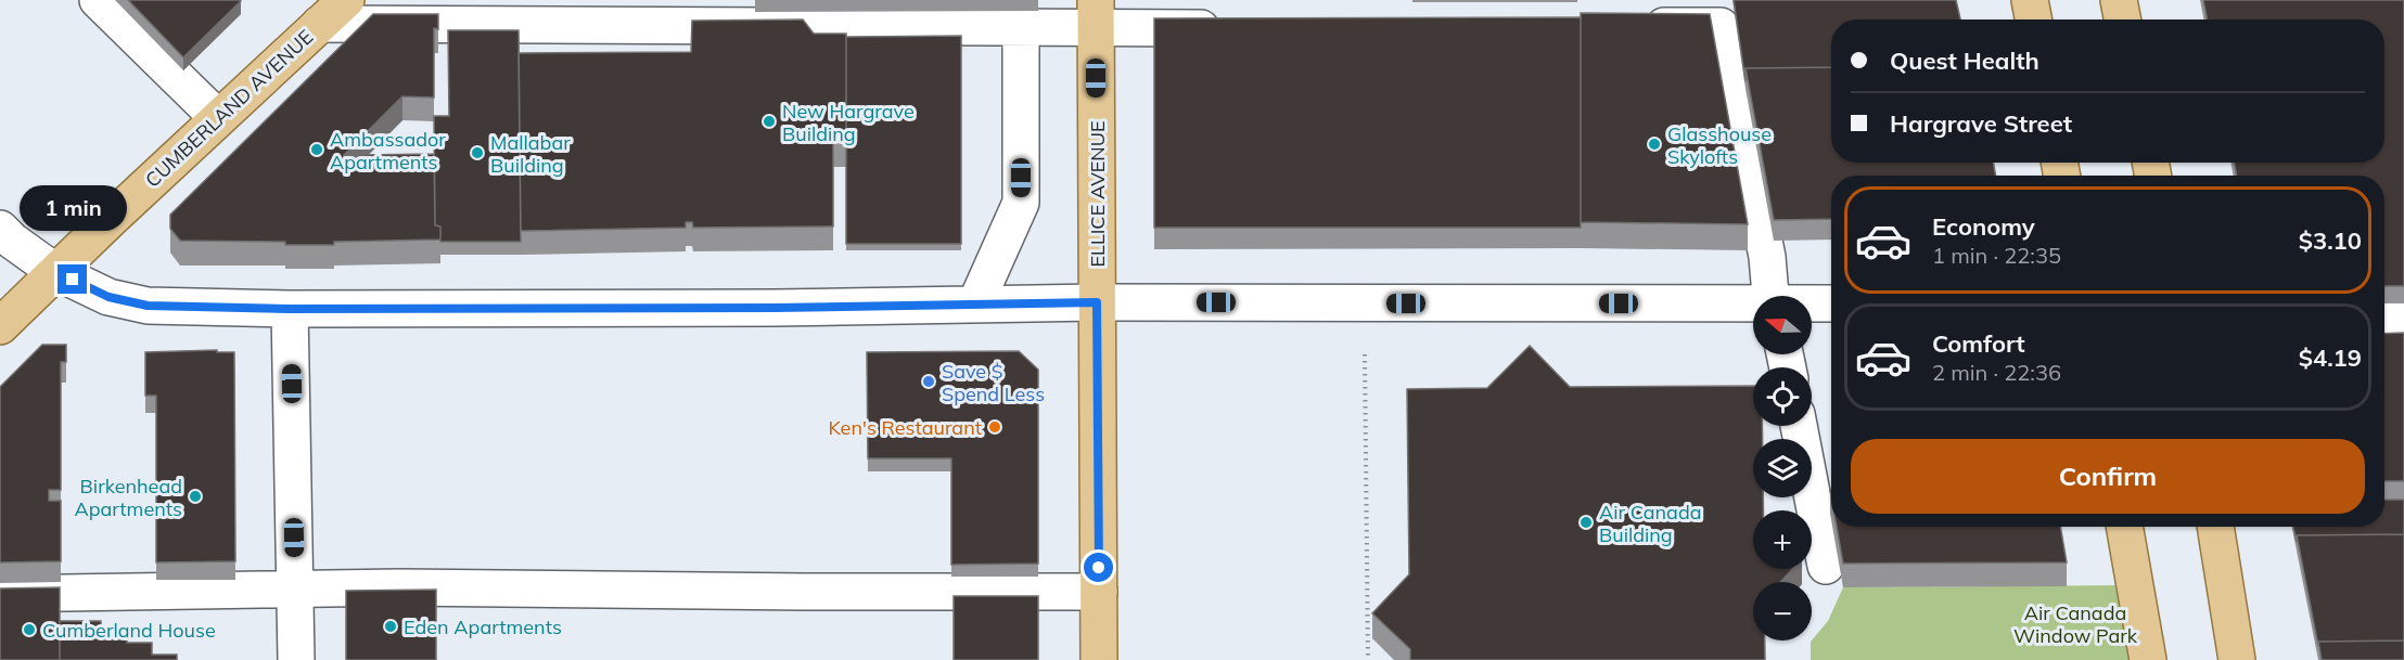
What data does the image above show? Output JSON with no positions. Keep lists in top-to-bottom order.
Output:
{
  "streets": {
    "main road": ["CUMBERLAND AVENUE", "ELLICE AVENUE"]
  },
  "parks": ["Air Canada Window Park"],
  "places": [
    "New Hargrave Building",
    "Glasshouse Skylofts",
    "Ambassador Apartments",
    "Mallabar Building",
    "Save $ Spend Less",
    "Ken's Restaurant",
    "Birkenhead Apartments",
    "Air Canada Building",
    "Eden Apartments",
    "Cumberland House"
  ],
  "north": "left",
  "page": {
    "banner": ["Quest Health", "Hargrave Street"],
    "bubble": "1 min",
    "list": [
      {
        "name": "Economy",
        "note": "1 min · 22:35",
        "value": "$3.10"
      },
      {
        "name": "Comfort",
        "note": "2 min · 22:36",
        "value": "$4.19"
      }
    ],
    "map_buttons": ["+", "−"],
    "buttons": "Confirm"
  }
}
